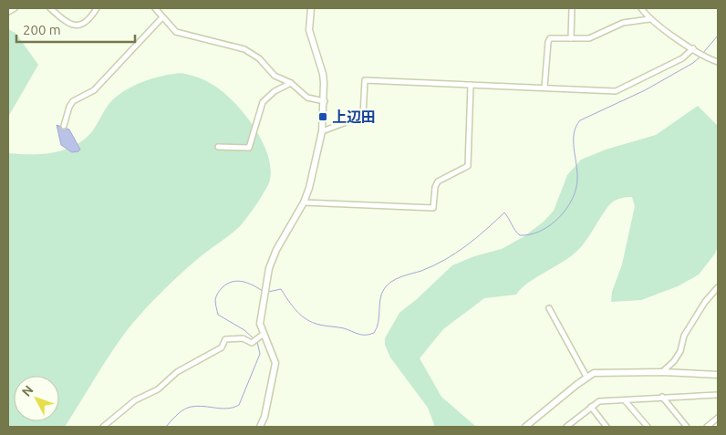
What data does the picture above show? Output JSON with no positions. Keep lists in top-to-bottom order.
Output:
{
  "places": {
    "transit": ["上辺田"]
  },
  "scale_bar": "200 m",
  "north": "top left"
}
